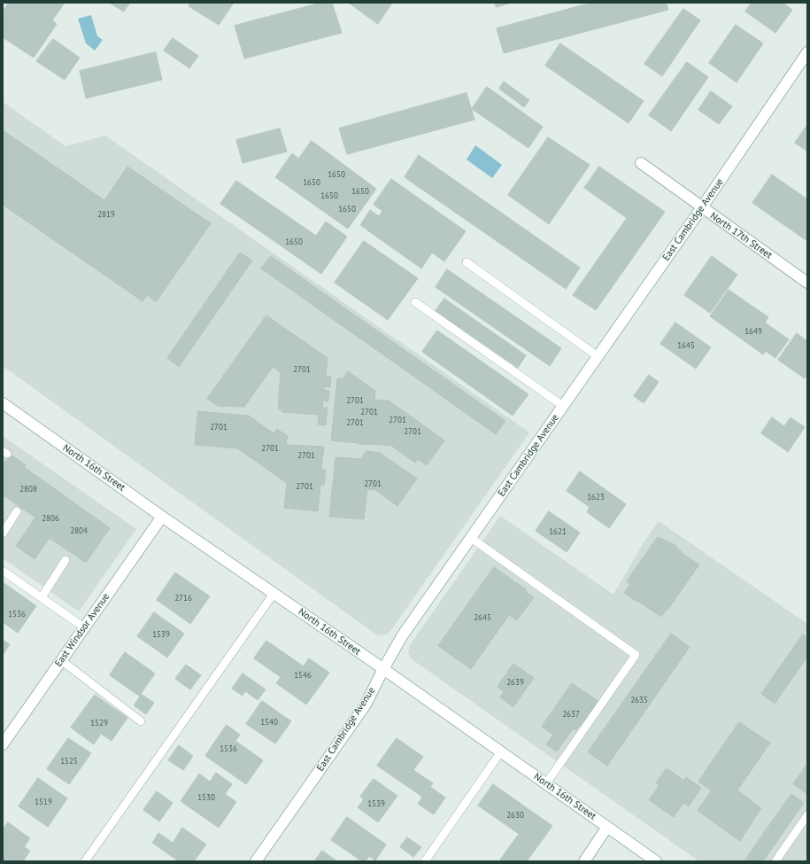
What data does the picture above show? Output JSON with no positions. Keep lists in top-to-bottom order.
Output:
{
  "streets": {
    "street": [
      "East Cambridge Avenue",
      "North 17th Street",
      "North 16th Street",
      "East Windsor Avenue"
    ]
  },
  "crossings": [
    ["East Cambridge Avenue", "North 17th Street"],
    ["East Cambridge Avenue", "North 16th Street"],
    ["North 16th Street", "East Windsor Avenue"]
  ],
  "house_numbers": [
    "1650",
    "1650",
    "1650",
    "1650",
    "1650",
    "2819",
    "1650",
    "1649",
    "1645",
    "2701",
    "2701",
    "2701",
    "2701",
    "2701",
    "2701",
    "2701",
    "2701",
    "2701",
    "2701",
    "2701",
    "2808",
    "1623",
    "2806",
    "2804",
    "1621",
    "2716",
    "1536",
    "2645",
    "1539",
    "1546",
    "2639",
    "2635",
    "2637",
    "1540",
    "1529",
    "1536",
    "1525",
    "1530",
    "1519",
    "1539",
    "2630"
  ]
}
